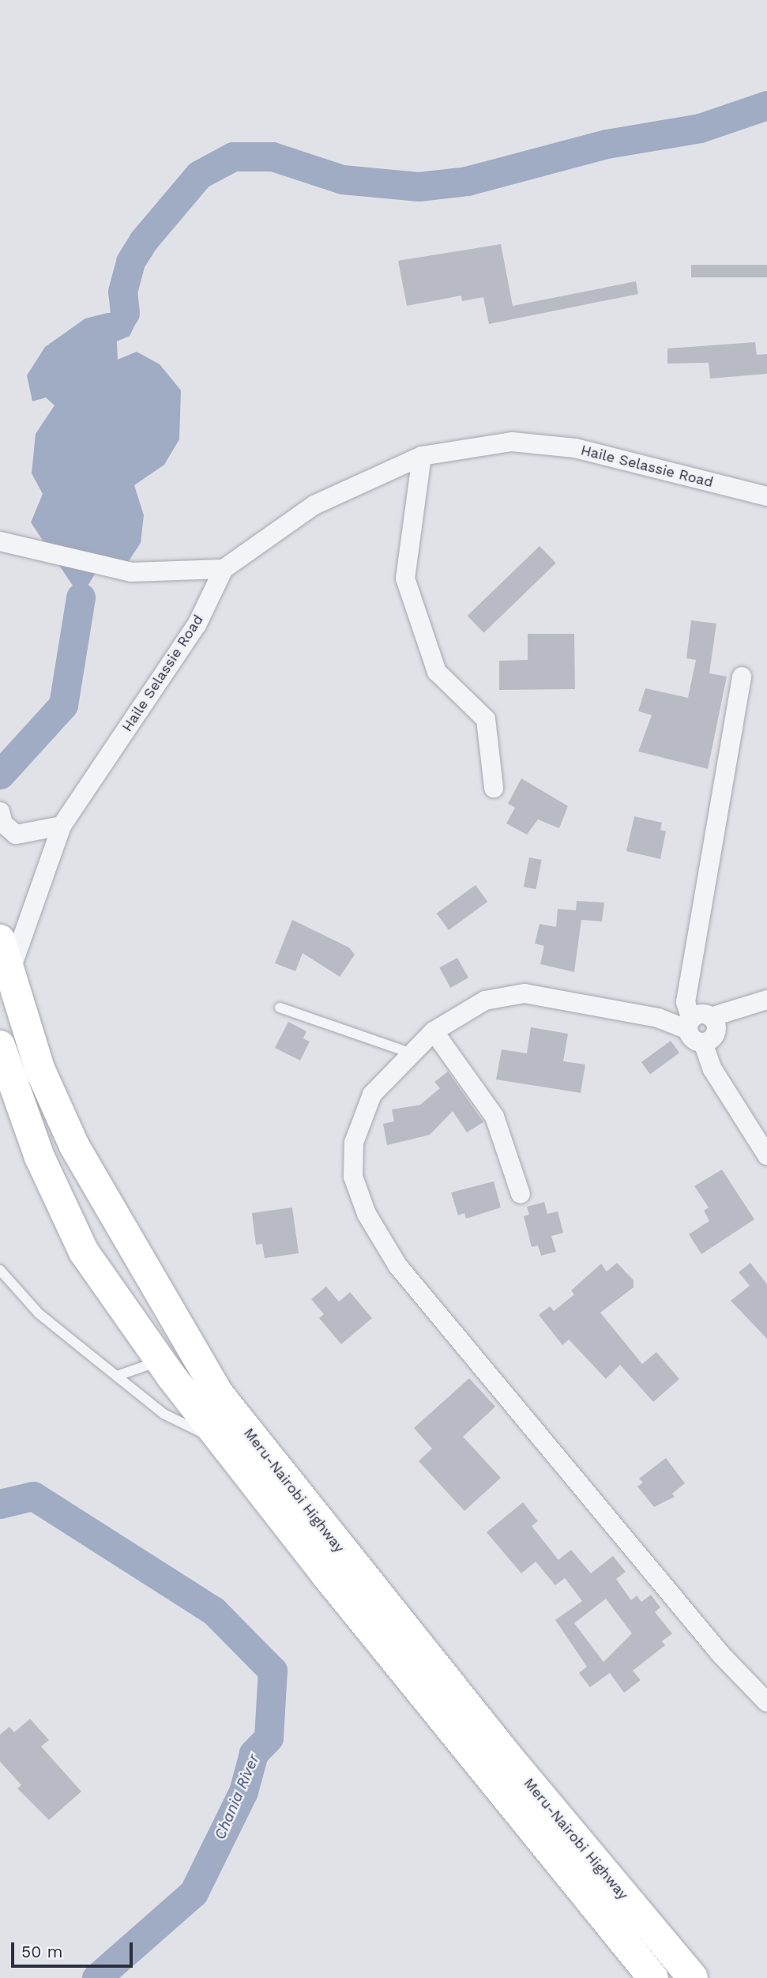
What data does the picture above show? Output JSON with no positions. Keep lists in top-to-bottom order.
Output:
{
  "streets": {
    "highway": ["Meru-Nairobi Highway"],
    "street": ["Haile Selassie Road"]
  },
  "crossings": [
    ["Haile Selassie Road", "Meru-Nairobi Highway"]
  ],
  "water": ["Chania River"],
  "scale_bar": "50 m"
}
